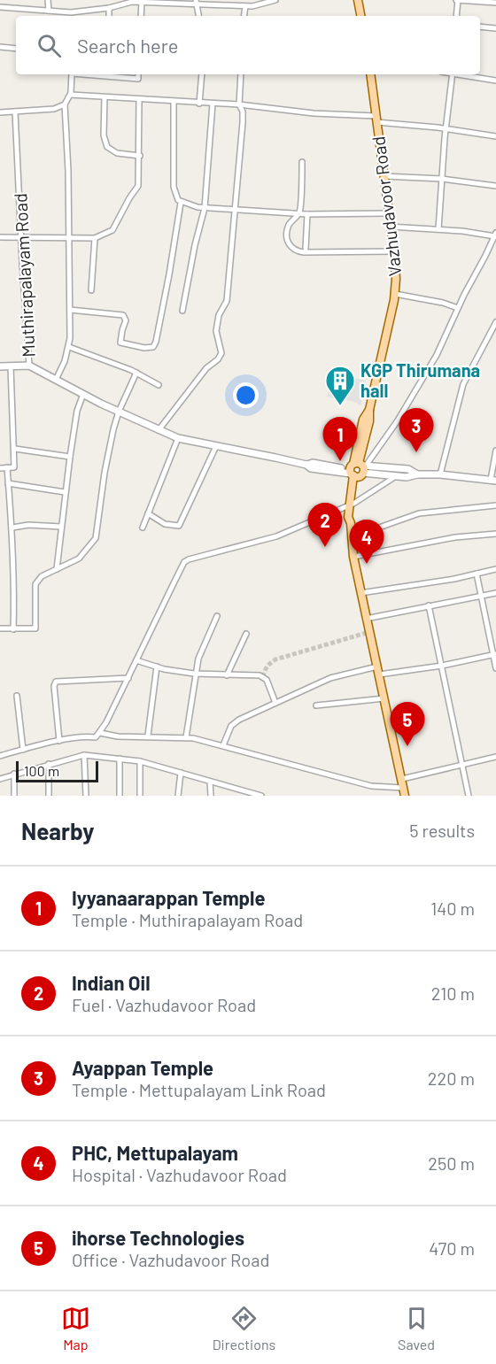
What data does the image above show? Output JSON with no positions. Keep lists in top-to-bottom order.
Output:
{
  "streets": {
    "main road": ["Vazhudavoor Road"],
    "street": ["Muthirapalayam Road"]
  },
  "crossings": [
    ["Vazhudavoor Road", "Muthirapalayam Road"]
  ],
  "places": {
    "building": ["KGP Thirumana hall"]
  },
  "scale_bar": "100 m",
  "page": {
    "search": "Search here",
    "pins": [
      "3",
      "1",
      "2",
      "4",
      "5"
    ],
    "scale": "100 m",
    "heading": ["Nearby", "5 results"],
    "list": [
      {
        "mark": "1",
        "name": "Iyyanaarappan Temple",
        "note": "Temple · Muthirapalayam Road",
        "value": "140 m"
      },
      {
        "mark": "2",
        "name": "Indian Oil",
        "note": "Fuel · Vazhudavoor Road",
        "value": "210 m"
      },
      {
        "mark": "3",
        "name": "Ayappan Temple",
        "note": "Temple · Mettupalayam Link Road",
        "value": "220 m"
      },
      {
        "mark": "4",
        "name": "PHC, Mettupalayam",
        "note": "Hospital · Vazhudavoor Road",
        "value": "250 m"
      },
      {
        "mark": "5",
        "name": "ihorse Technologies",
        "note": "Office · Vazhudavoor Road",
        "value": "470 m"
      }
    ],
    "nav": ["Map", "Directions", "Saved"]
  }
}
